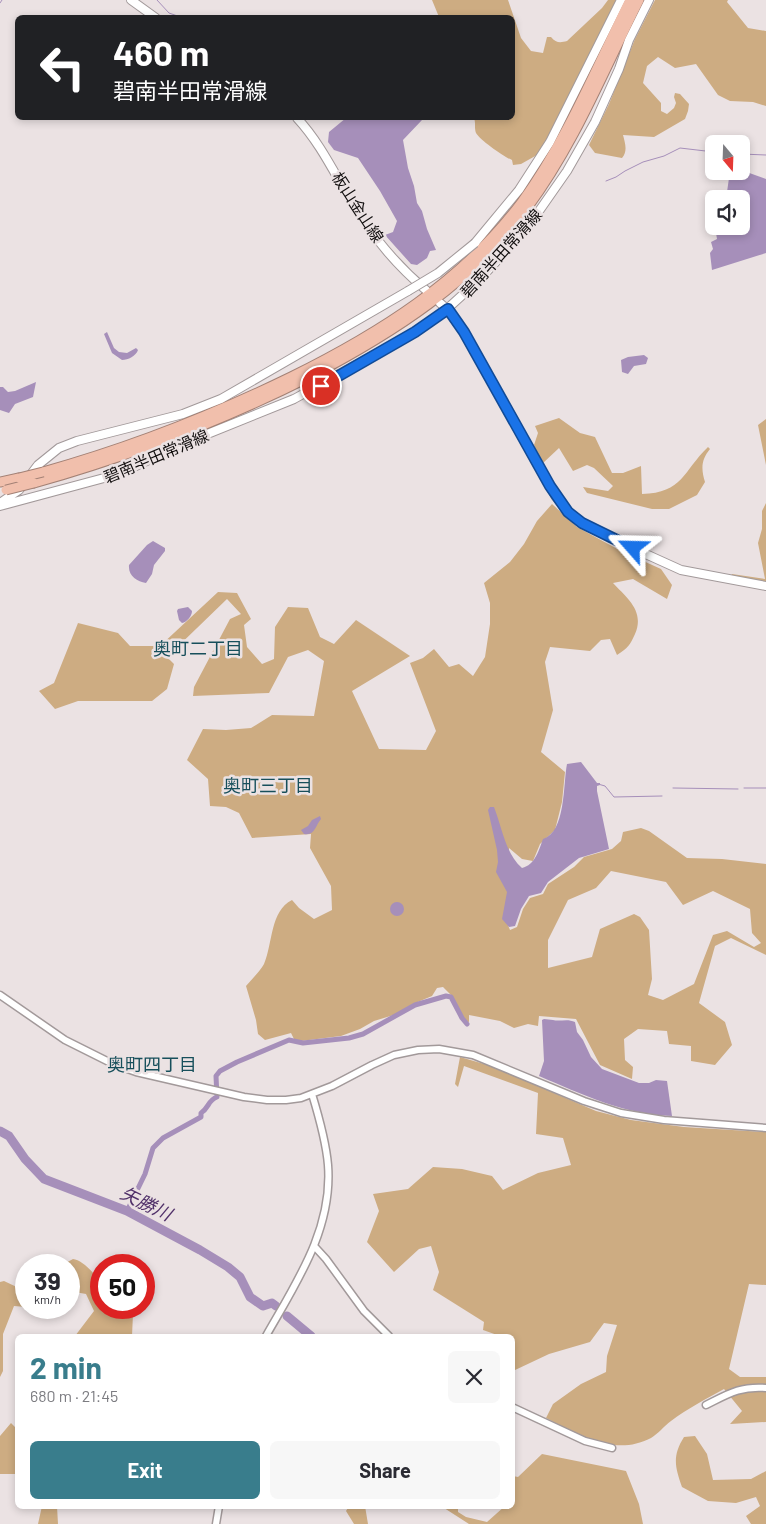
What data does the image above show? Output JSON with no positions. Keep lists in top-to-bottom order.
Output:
{
  "streets": {
    "main road": ["板山金山線", "碧南半田常滑線"]
  },
  "districts": ["奥町二丁目", "奥町三丁目", "奥町四丁目"],
  "water": ["矢勝川"],
  "north": "bottom",
  "page": {
    "turn": ["460 m", "碧南半田常滑線"],
    "speed": "39 km/h",
    "limit": "50",
    "heading": ["2 min", "680 m · 21:45"],
    "buttons": ["Exit", "Share"]
  }
}
